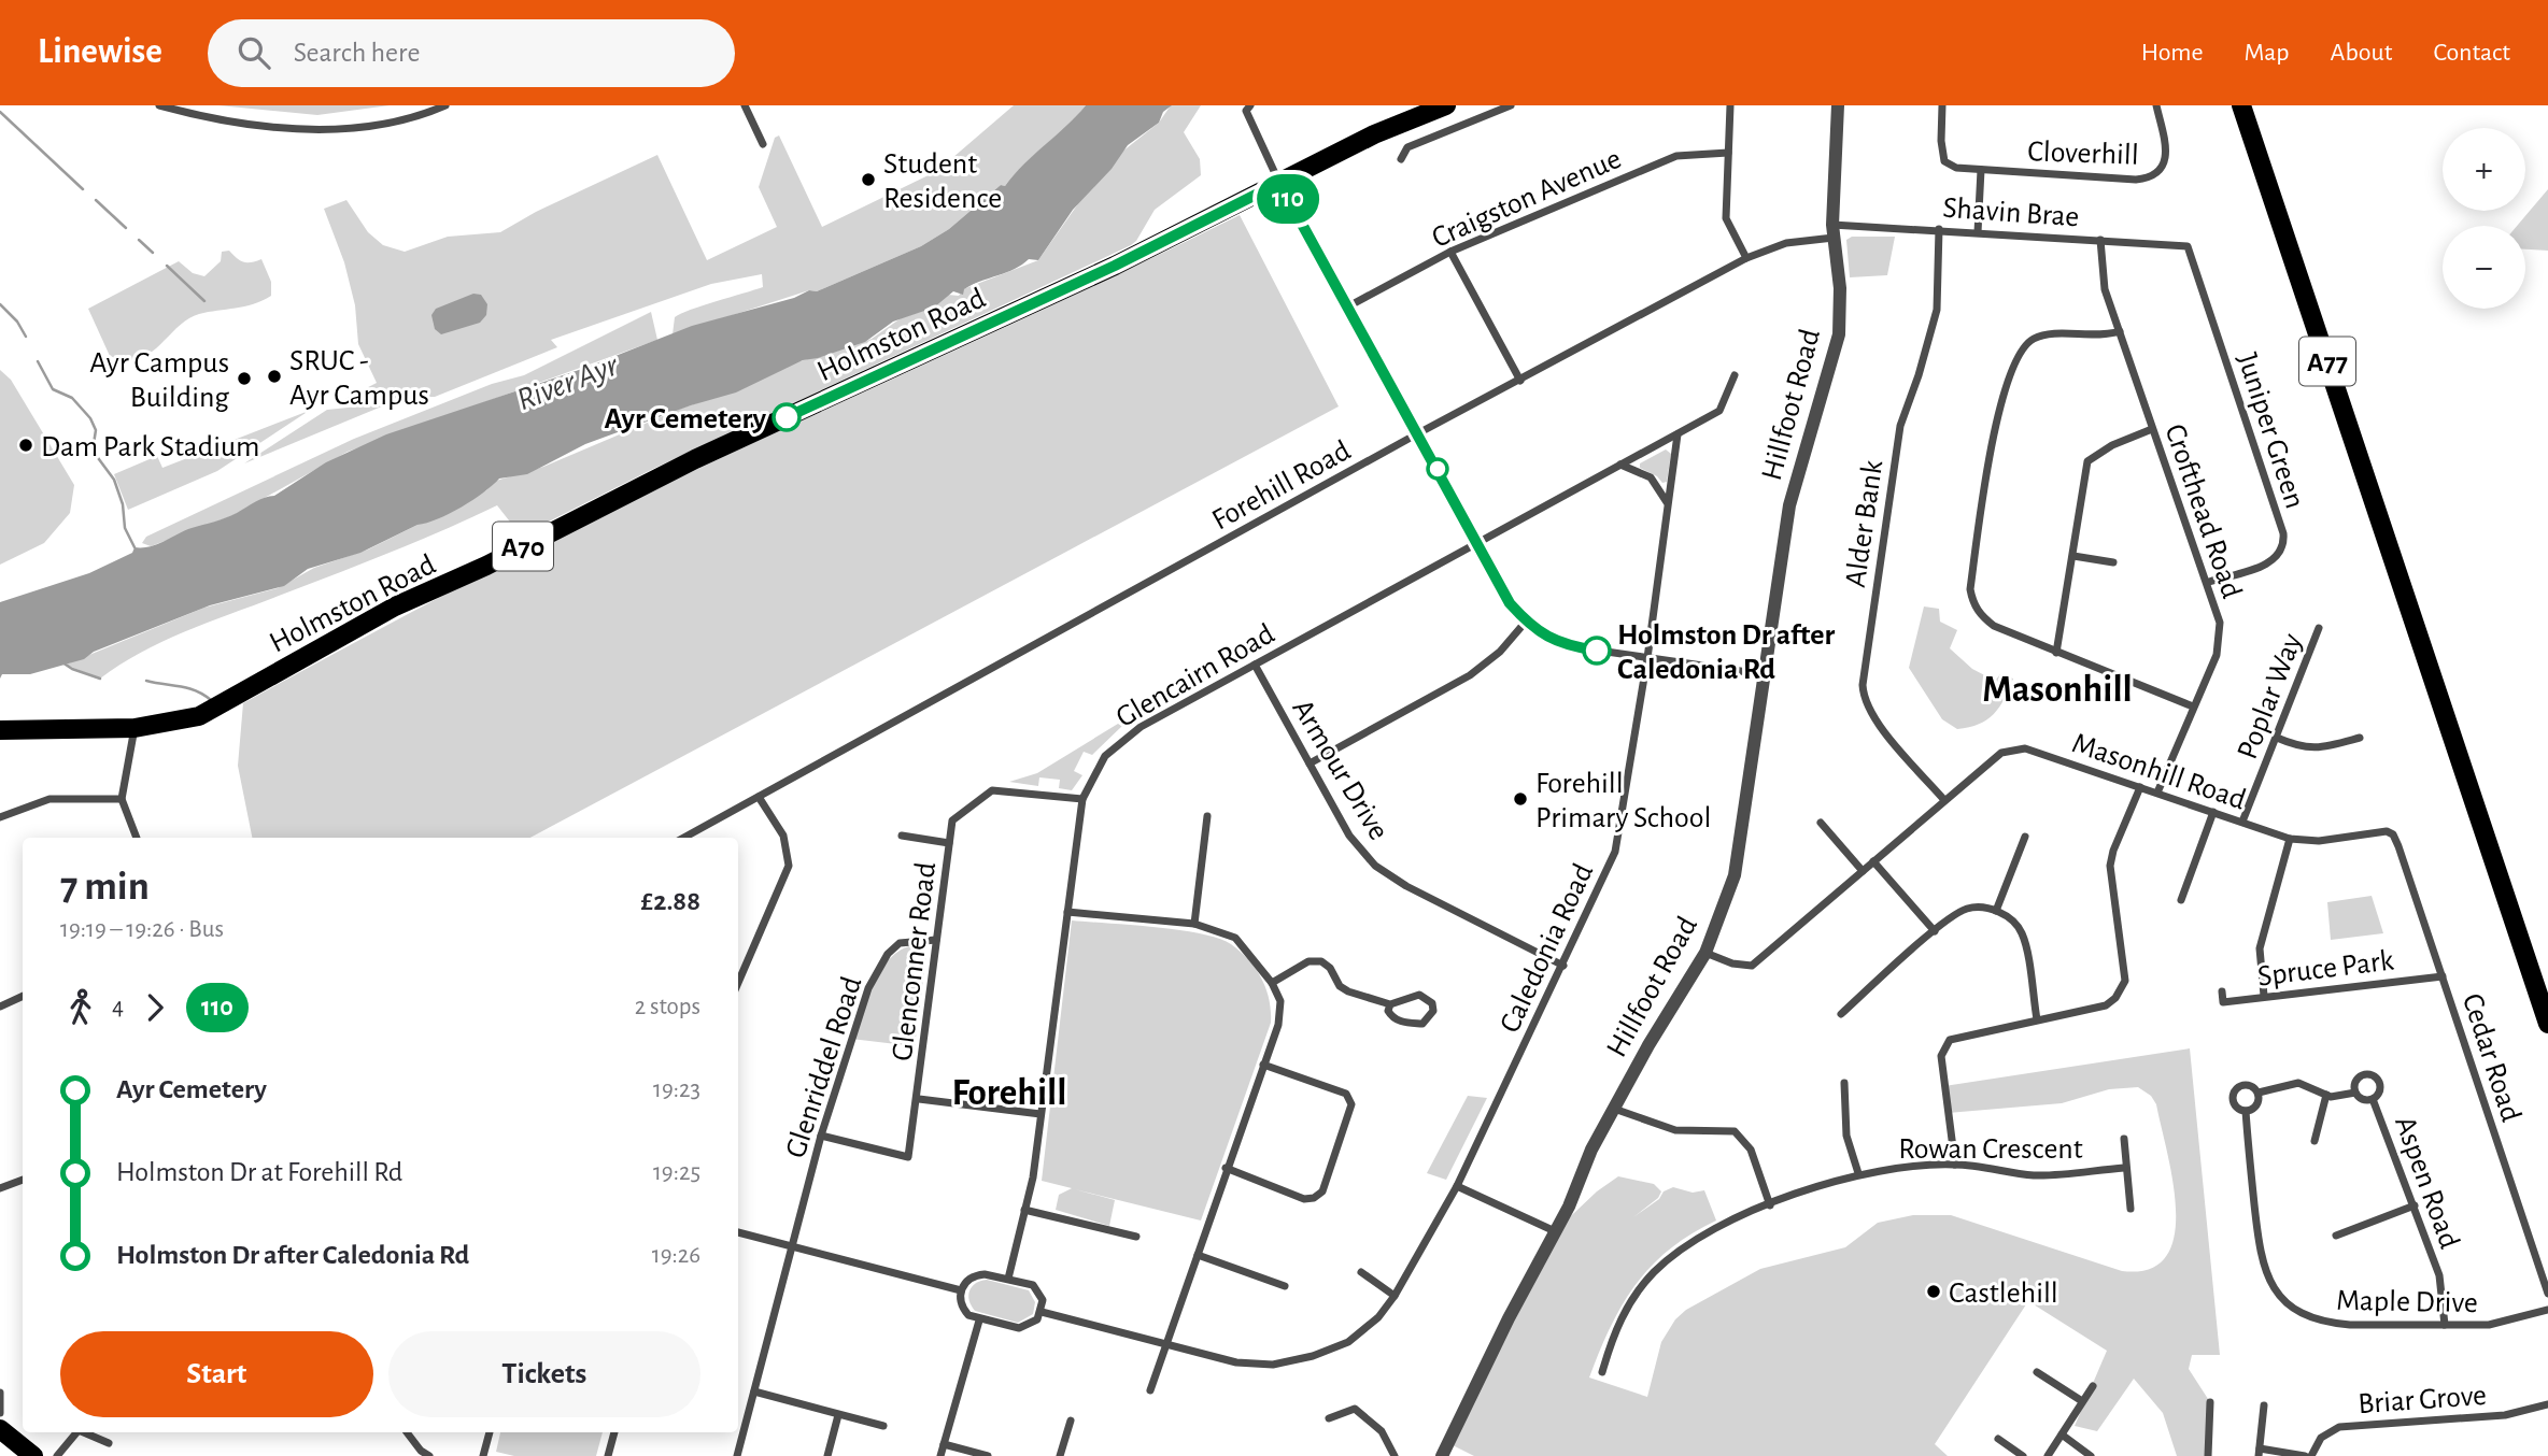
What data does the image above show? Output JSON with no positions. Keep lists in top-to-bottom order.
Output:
{
  "streets": {
    "main road": ["Holmston Road", "A77", "A70"],
    "street": [
      "Cloverhill",
      "Craigston Avenue",
      "Shavin Brae",
      "Hillfoot Road",
      "Juniper Green",
      "Forehill Road",
      "Crofthead Road",
      "Alder Bank",
      "Glencairn Road",
      "Poplar Way",
      "Armour Drive",
      "Masonhill Road",
      "Caledonia Road",
      "Glenconner Road",
      "Spruce Park",
      "Cedar Road",
      "Glenriddel Road",
      "Rowan Crescent",
      "Aspen Road",
      "Maple Drive",
      "Briar Grove"
    ]
  },
  "crossings": [
    ["Shavin Brae", "Hillfoot Road"],
    ["Shavin Brae", "Juniper Green"],
    ["Shavin Brae", "Forehill Road"],
    ["Shavin Brae", "Crofthead Road"],
    ["Shavin Brae", "Alder Bank"],
    ["Hillfoot Road", "Forehill Road"],
    ["Hillfoot Road", "Masonhill Road"],
    ["Juniper Green", "Crofthead Road"],
    ["Crofthead Road", "Masonhill Road"],
    ["Alder Bank", "Masonhill Road"],
    ["Glencairn Road", "Armour Drive"],
    ["Glencairn Road", "Caledonia Road"],
    ["Glencairn Road", "Glenconner Road"],
    ["Poplar Way", "Masonhill Road"],
    ["Armour Drive", "Caledonia Road"],
    ["Masonhill Road", "Cedar Road"],
    ["Glenconner Road", "Glenriddel Road"],
    ["Spruce Park", "Cedar Road"],
    ["Aspen Road", "Maple Drive"]
  ],
  "districts": ["Masonhill", "Forehill"],
  "water": ["River Ayr"],
  "places": [
    "Student Residence",
    "SRUC - Ayr Campus",
    "Ayr Campus Building",
    "Ayr Cemetery",
    "Dam Park Stadium",
    "Holmston Dr after Caledonia Rd",
    "Forehill Primary School",
    "Castlehill"
  ],
  "lines": ["bus line 110"],
  "page": {
    "header": "Linewise",
    "search": "Search here",
    "nav": [
      "Home",
      "Map",
      "About",
      "Contact"
    ],
    "on_map": "110",
    "map_buttons": ["+", "−"],
    "heading": ["7 min", "19:19 – 19:26 · Bus", "£2.88"],
    "legs": ["4", "110", "2 stops"],
    "list": [
      {
        "name": "Ayr Cemetery",
        "value": "19:23"
      },
      {
        "name": "Holmston Dr at Forehill Rd",
        "value": "19:25"
      },
      {
        "name": "Holmston Dr after Caledonia Rd",
        "value": "19:26"
      }
    ],
    "buttons": ["Start", "Tickets"]
  }
}
